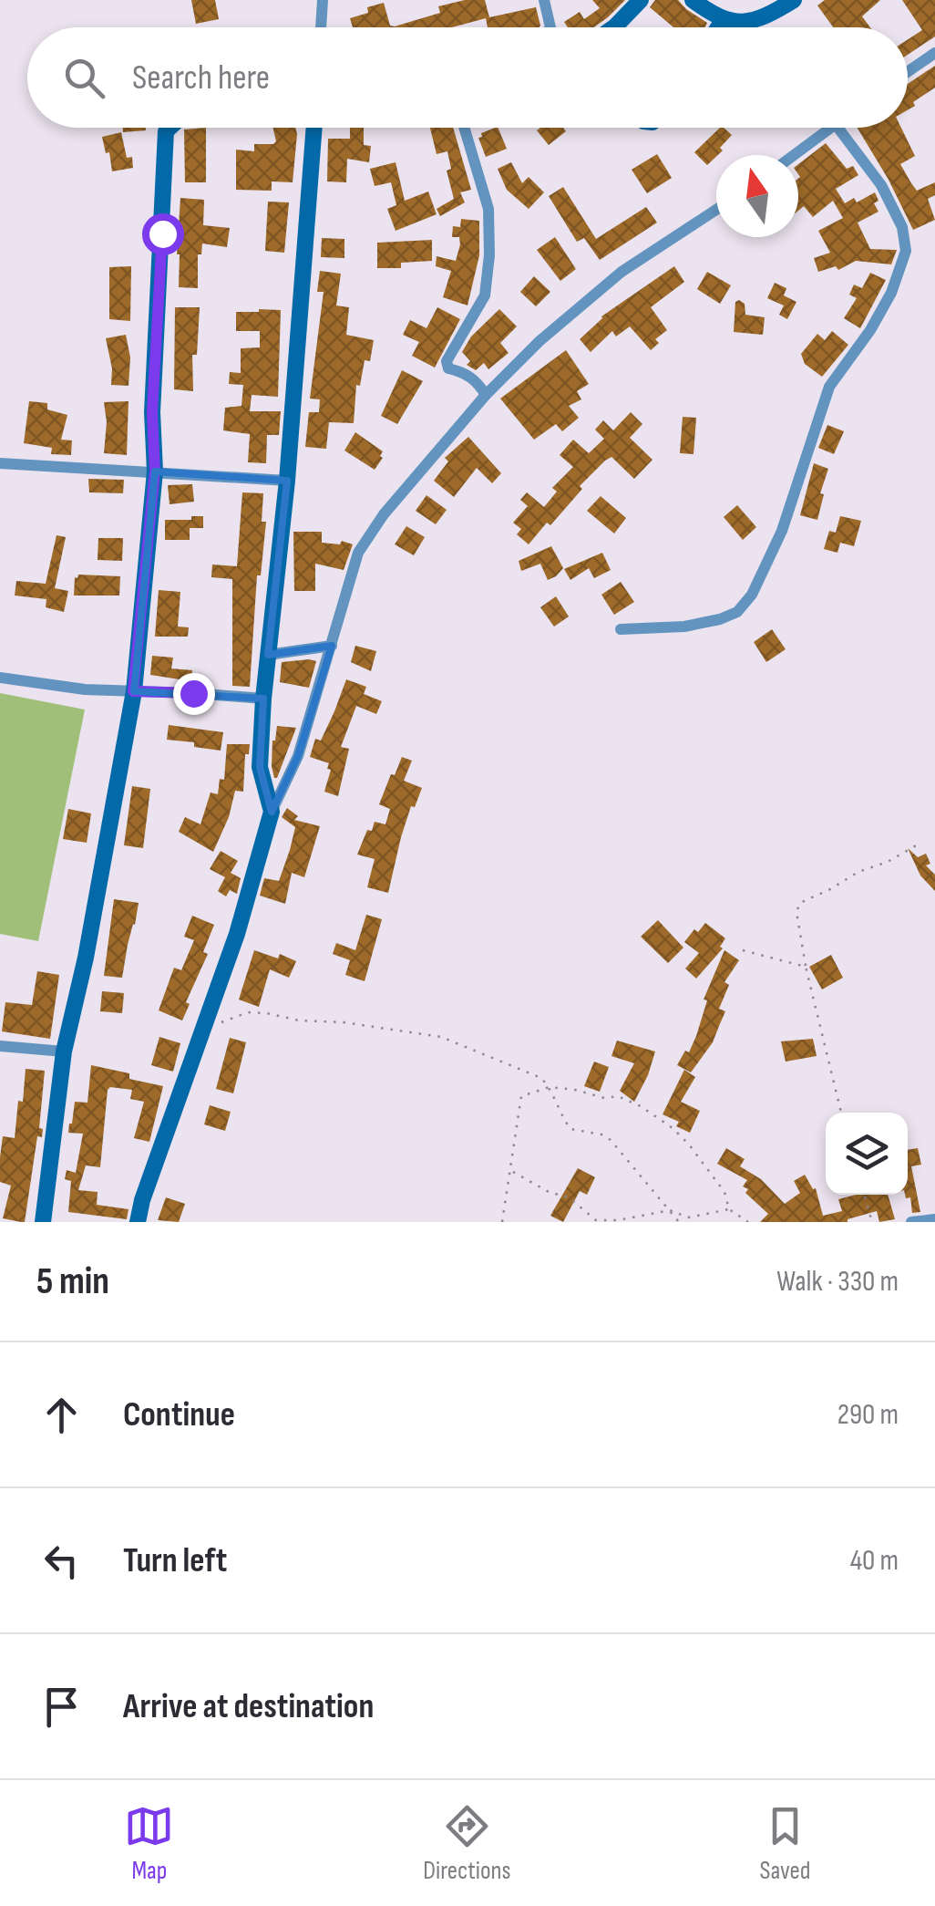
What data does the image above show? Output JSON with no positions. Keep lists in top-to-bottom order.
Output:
{
  "north": "top",
  "page": {
    "search": "Search here",
    "heading": ["5 min", "Walk · 330 m"],
    "list": [
      ["Continue", "290 m"],
      ["Turn left", "40 m"],
      "Arrive at destination"
    ],
    "nav": ["Map", "Directions", "Saved"]
  }
}
